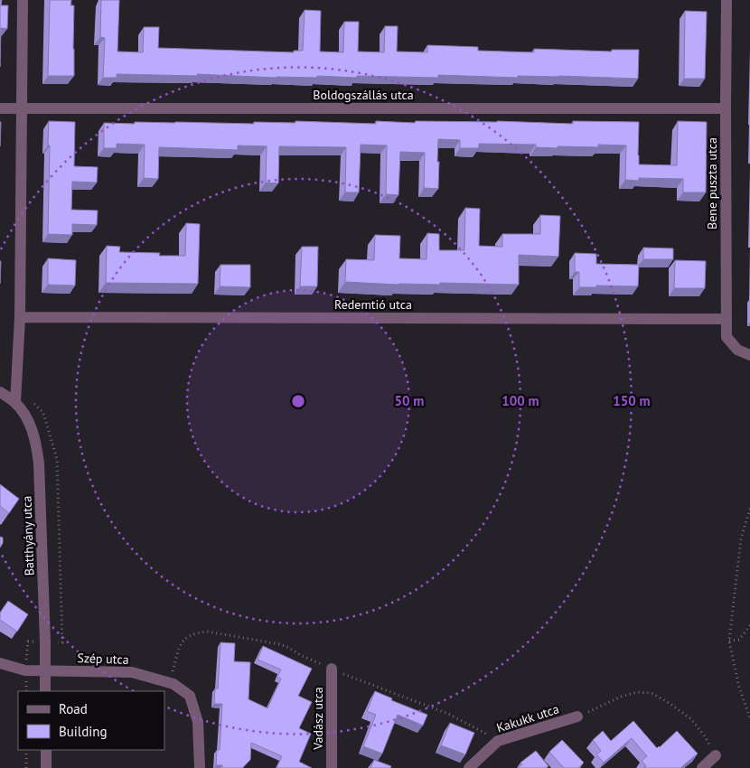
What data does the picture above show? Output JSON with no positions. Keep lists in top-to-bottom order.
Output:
{
  "streets": {
    "street": [
      "Boldogszállás utca",
      "Bene puszta utca",
      "Redemtió utca",
      "Batthyány utca",
      "Szép utca",
      "Vadász utca",
      "Kakukk utca"
    ]
  },
  "crossings": [
    ["Boldogszállás utca", "Bene puszta utca"],
    ["Bene puszta utca", "Redemtió utca"],
    ["Batthyány utca", "Szép utca"]
  ],
  "legend": ["Road", "Building"],
  "rings": ["50 m", "100 m", "150 m"]
}
